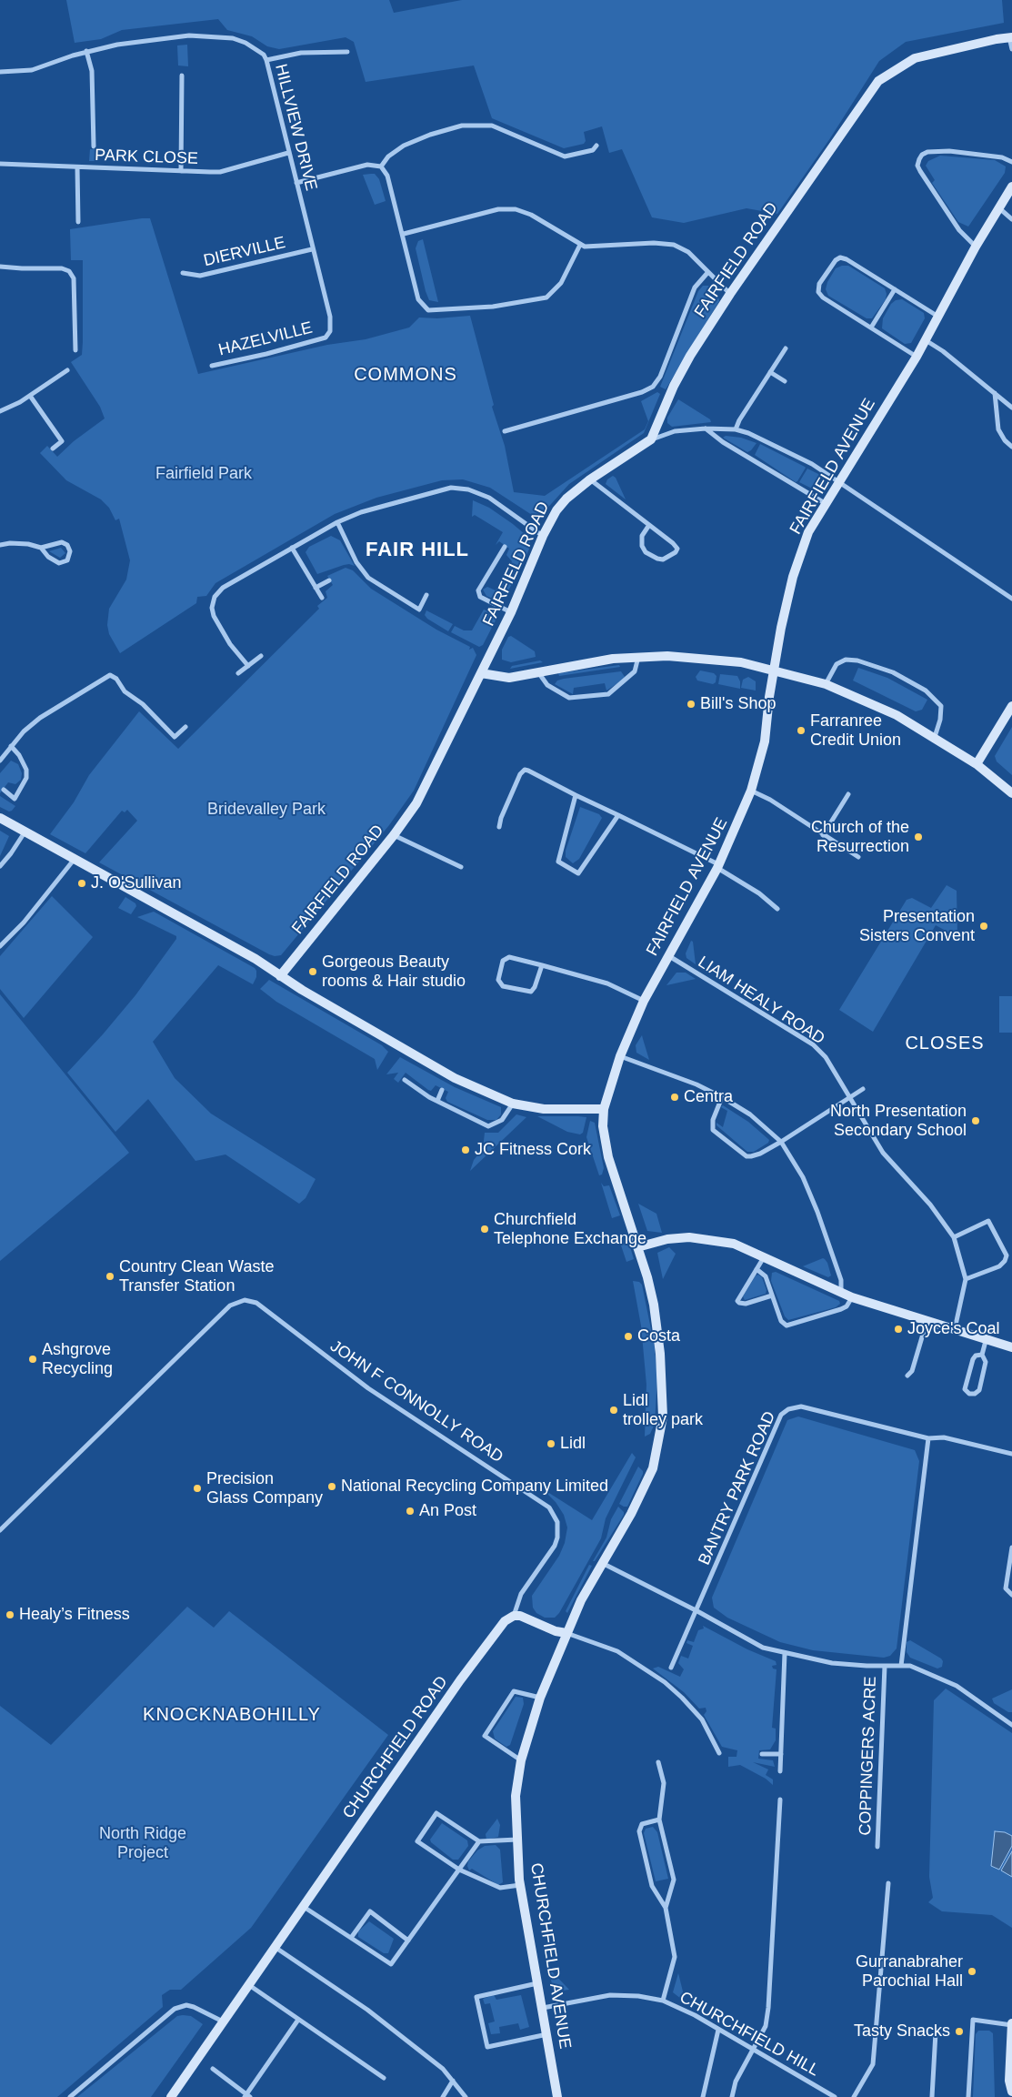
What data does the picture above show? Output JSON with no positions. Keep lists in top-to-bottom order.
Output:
{
  "streets": {
    "street": [
      "HILLVIEW DRIVE",
      "PARK CLOSE",
      "DIERVILLE",
      "FAIRFIELD ROAD",
      "HAZELVILLE",
      "FAIRFIELD AVENUE",
      "LIAM HEALY ROAD",
      "JOHN F CONNOLLY ROAD",
      "BANTRY PARK ROAD",
      "CHURCHFIELD ROAD",
      "COPPINGERS ACRE",
      "CHURCHFIELD AVENUE",
      "CHURCHFIELD HILL"
    ]
  },
  "crossings": [
    ["HILLVIEW DRIVE", "PARK CLOSE"],
    ["HILLVIEW DRIVE", "DIERVILLE"],
    ["HILLVIEW DRIVE", "HAZELVILLE"],
    ["FAIRFIELD AVENUE", "LIAM HEALY ROAD"],
    ["FAIRFIELD AVENUE", "CHURCHFIELD AVENUE"],
    ["JOHN F CONNOLLY ROAD", "CHURCHFIELD ROAD"],
    ["CHURCHFIELD AVENUE", "CHURCHFIELD HILL"]
  ],
  "districts": [
    "COMMONS",
    "FAIR HILL",
    "CLOSES",
    "KNOCKNABOHILLY"
  ],
  "parks": ["Fairfield Park", "Bridevalley Park", "North Ridge Project"],
  "places": [
    "Bill's Shop",
    "Farranree Credit Union",
    "Church of the Resurrection",
    "J. O'Sullivan",
    "Presentation Sisters Convent",
    "Gorgeous Beauty rooms & Hair studio",
    "Centra",
    "North Presentation Secondary School",
    "JC Fitness Cork",
    "Churchfield Telephone Exchange",
    "Country Clean Waste Transfer Station",
    "Joyce's Coal",
    "Costa",
    "Ashgrove Recycling",
    "Lidl trolley park",
    "Lidl",
    "National Recycling Company Limited",
    "Precision Glass Company",
    "An Post",
    "Healy’s Fitness",
    "Gurranabraher Parochial Hall",
    "Tasty Snacks"
  ]
}
